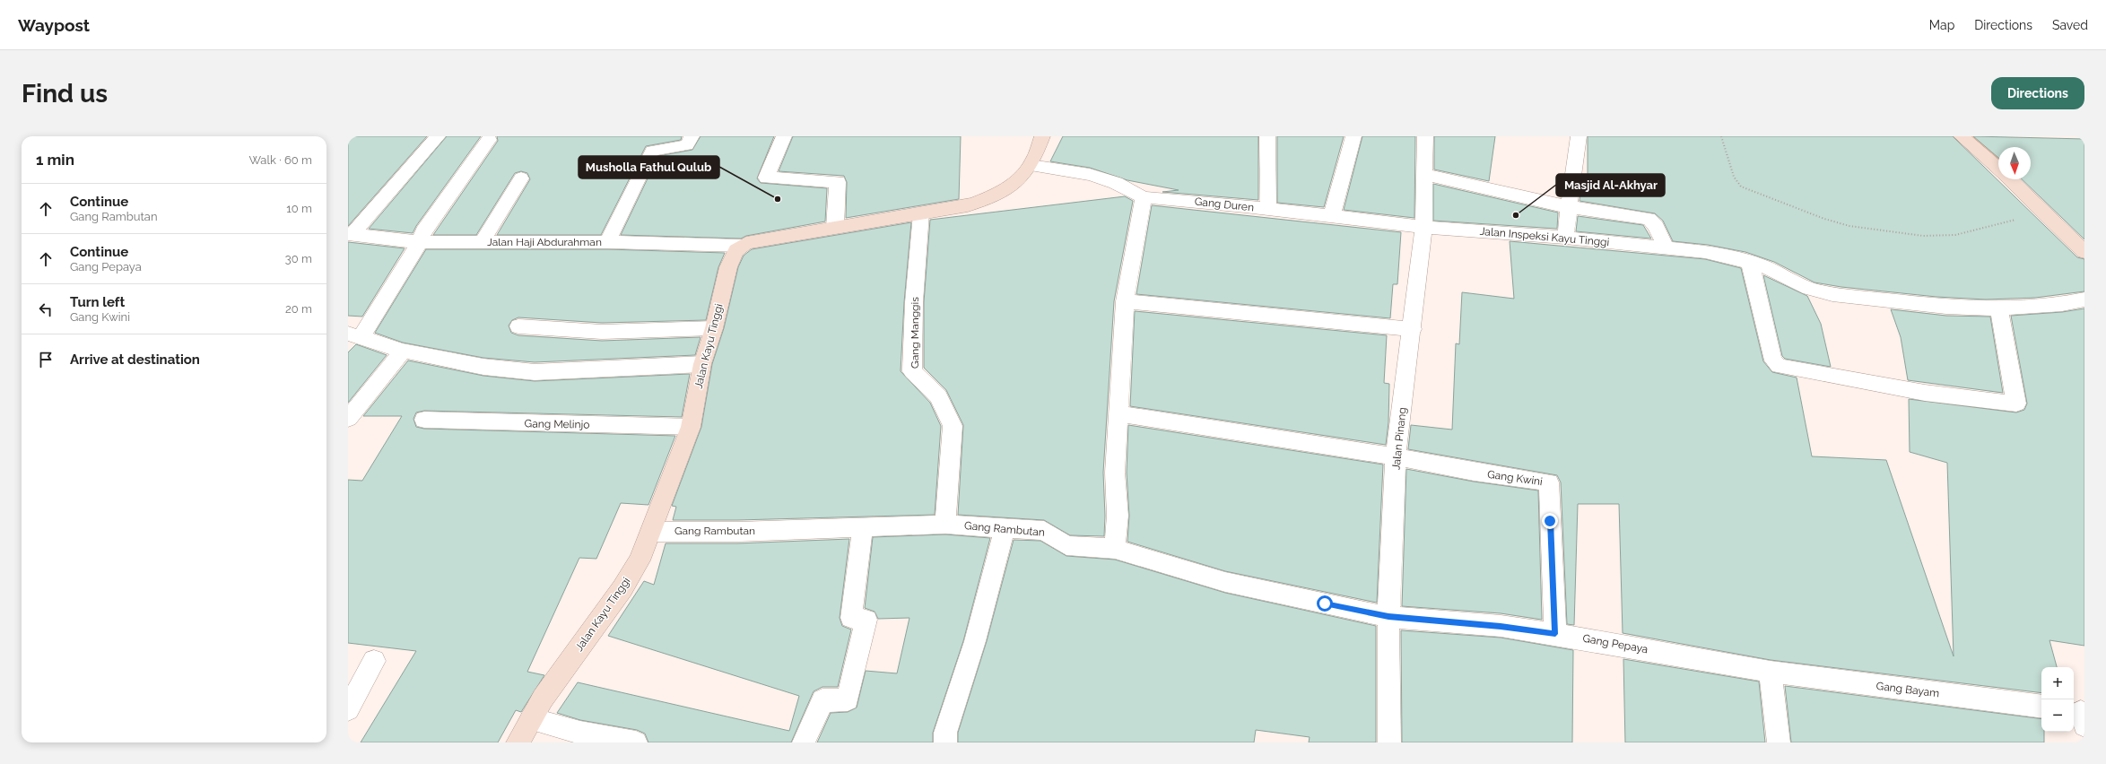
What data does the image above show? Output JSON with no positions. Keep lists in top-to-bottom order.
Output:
{
  "streets": {
    "street": [
      "Gang Duren",
      "Jalan Inspeksi Kayu Tinggi",
      "Jalan Haji Abdurahman",
      "Gang Manggis",
      "Jalan Kayu Tinggi",
      "Gang Melinjo",
      "Jalan Pinang",
      "Gang Kwini",
      "Gang Rambutan",
      "Gang Pepaya",
      "Gang Bayam"
    ]
  },
  "crossings": [
    ["Gang Duren", "Jalan Inspeksi Kayu Tinggi"],
    ["Gang Duren", "Jalan Pinang"],
    ["Jalan Inspeksi Kayu Tinggi", "Jalan Pinang"],
    ["Jalan Haji Abdurahman", "Jalan Kayu Tinggi"],
    ["Gang Manggis", "Gang Rambutan"],
    ["Jalan Kayu Tinggi", "Gang Melinjo"],
    ["Jalan Kayu Tinggi", "Gang Rambutan"],
    ["Jalan Pinang", "Gang Kwini"],
    ["Jalan Pinang", "Gang Rambutan"],
    ["Jalan Pinang", "Gang Pepaya"],
    ["Gang Kwini", "Gang Pepaya"],
    ["Gang Rambutan", "Gang Pepaya"],
    ["Gang Pepaya", "Gang Bayam"]
  ],
  "places": ["Musholla Fathul Qulub", "Masjid Al-Akhyar"],
  "north": "bottom",
  "page": {
    "header": "Waypost",
    "nav": ["Map", "Directions", "Saved"],
    "buttons": "Directions",
    "title": "Find us",
    "heading": ["1 min", "Walk · 60 m"],
    "list": [
      ["Continue", "Gang Rambutan", "10 m"],
      ["Continue", "Gang Pepaya", "30 m"],
      ["Turn left", "Gang Kwini", "20 m"],
      "Arrive at destination"
    ],
    "map_buttons": ["+", "−"]
  }
}
